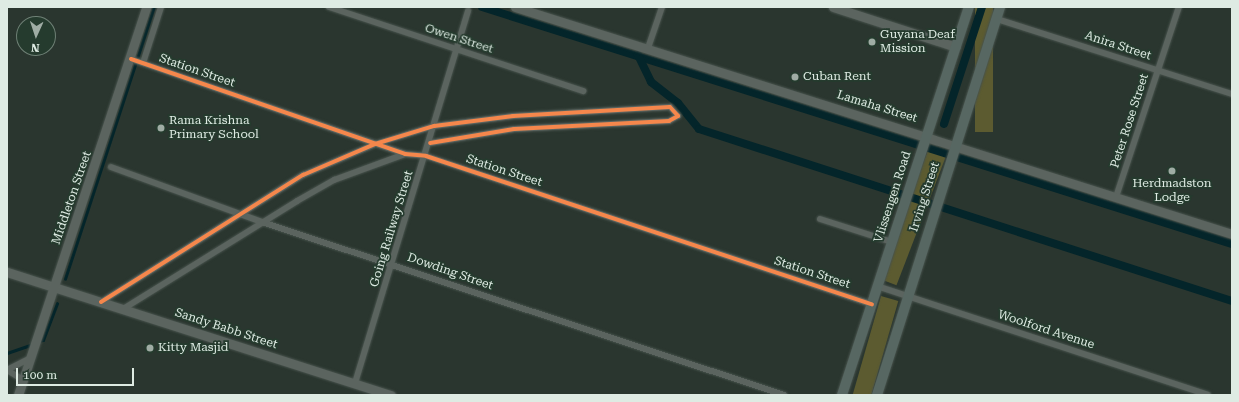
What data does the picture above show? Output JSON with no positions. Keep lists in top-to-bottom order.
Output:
{
  "streets": {
    "main road": ["Vlissengen Road", "Irving Street"],
    "street": [
      "Owen Street",
      "Anira Street",
      "Station Street",
      "Lamaha Street",
      "Peter Rose Street",
      "Middleton Street",
      "Going Railway Street",
      "Dowding Street",
      "Sandy Babb Street",
      "Woolford Avenue"
    ]
  },
  "crossings": [
    ["Owen Street", "Going Railway Street"],
    ["Anira Street", "Peter Rose Street"],
    ["Anira Street", "Irving Street"],
    ["Station Street", "Vlissengen Road"],
    ["Station Street", "Middleton Street"],
    ["Station Street", "Going Railway Street"],
    ["Lamaha Street", "Peter Rose Street"],
    ["Lamaha Street", "Vlissengen Road"],
    ["Lamaha Street", "Irving Street"],
    ["Vlissengen Road", "Woolford Avenue"],
    ["Irving Street", "Woolford Avenue"],
    ["Middleton Street", "Sandy Babb Street"],
    ["Going Railway Street", "Dowding Street"],
    ["Going Railway Street", "Sandy Babb Street"]
  ],
  "places": [
    "Guyana Deaf Mission",
    "Cuban Rent",
    "Rama Krishna Primary School",
    "Herdmadston Lodge",
    "Kitty Masjid"
  ],
  "scale_bar": "100 m",
  "north": "bottom"
}
